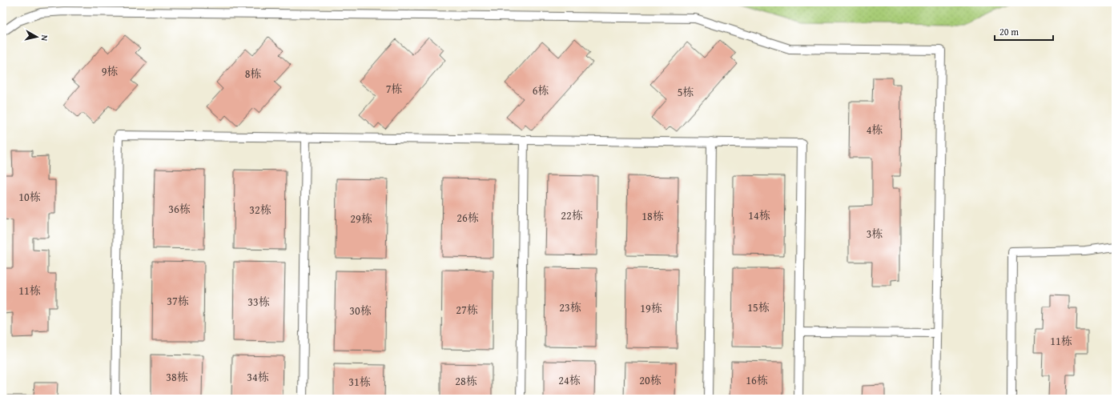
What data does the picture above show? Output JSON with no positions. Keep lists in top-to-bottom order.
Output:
{
  "house_numbers": [
    "9栋",
    "8栋",
    "7栋",
    "6栋",
    "5栋",
    "4栋",
    "10栋",
    "36栋",
    "32栋",
    "22栋",
    "14栋",
    "18栋",
    "26栋",
    "29栋",
    "3栋",
    "11栋",
    "37栋",
    "33栋",
    "23栋",
    "15栋",
    "19栋",
    "27栋",
    "30栋",
    "11栋",
    "38栋",
    "34栋",
    "24栋",
    "20栋",
    "16栋",
    "28栋",
    "31栋"
  ],
  "scale_bar": "20 m",
  "north": "right"
}
